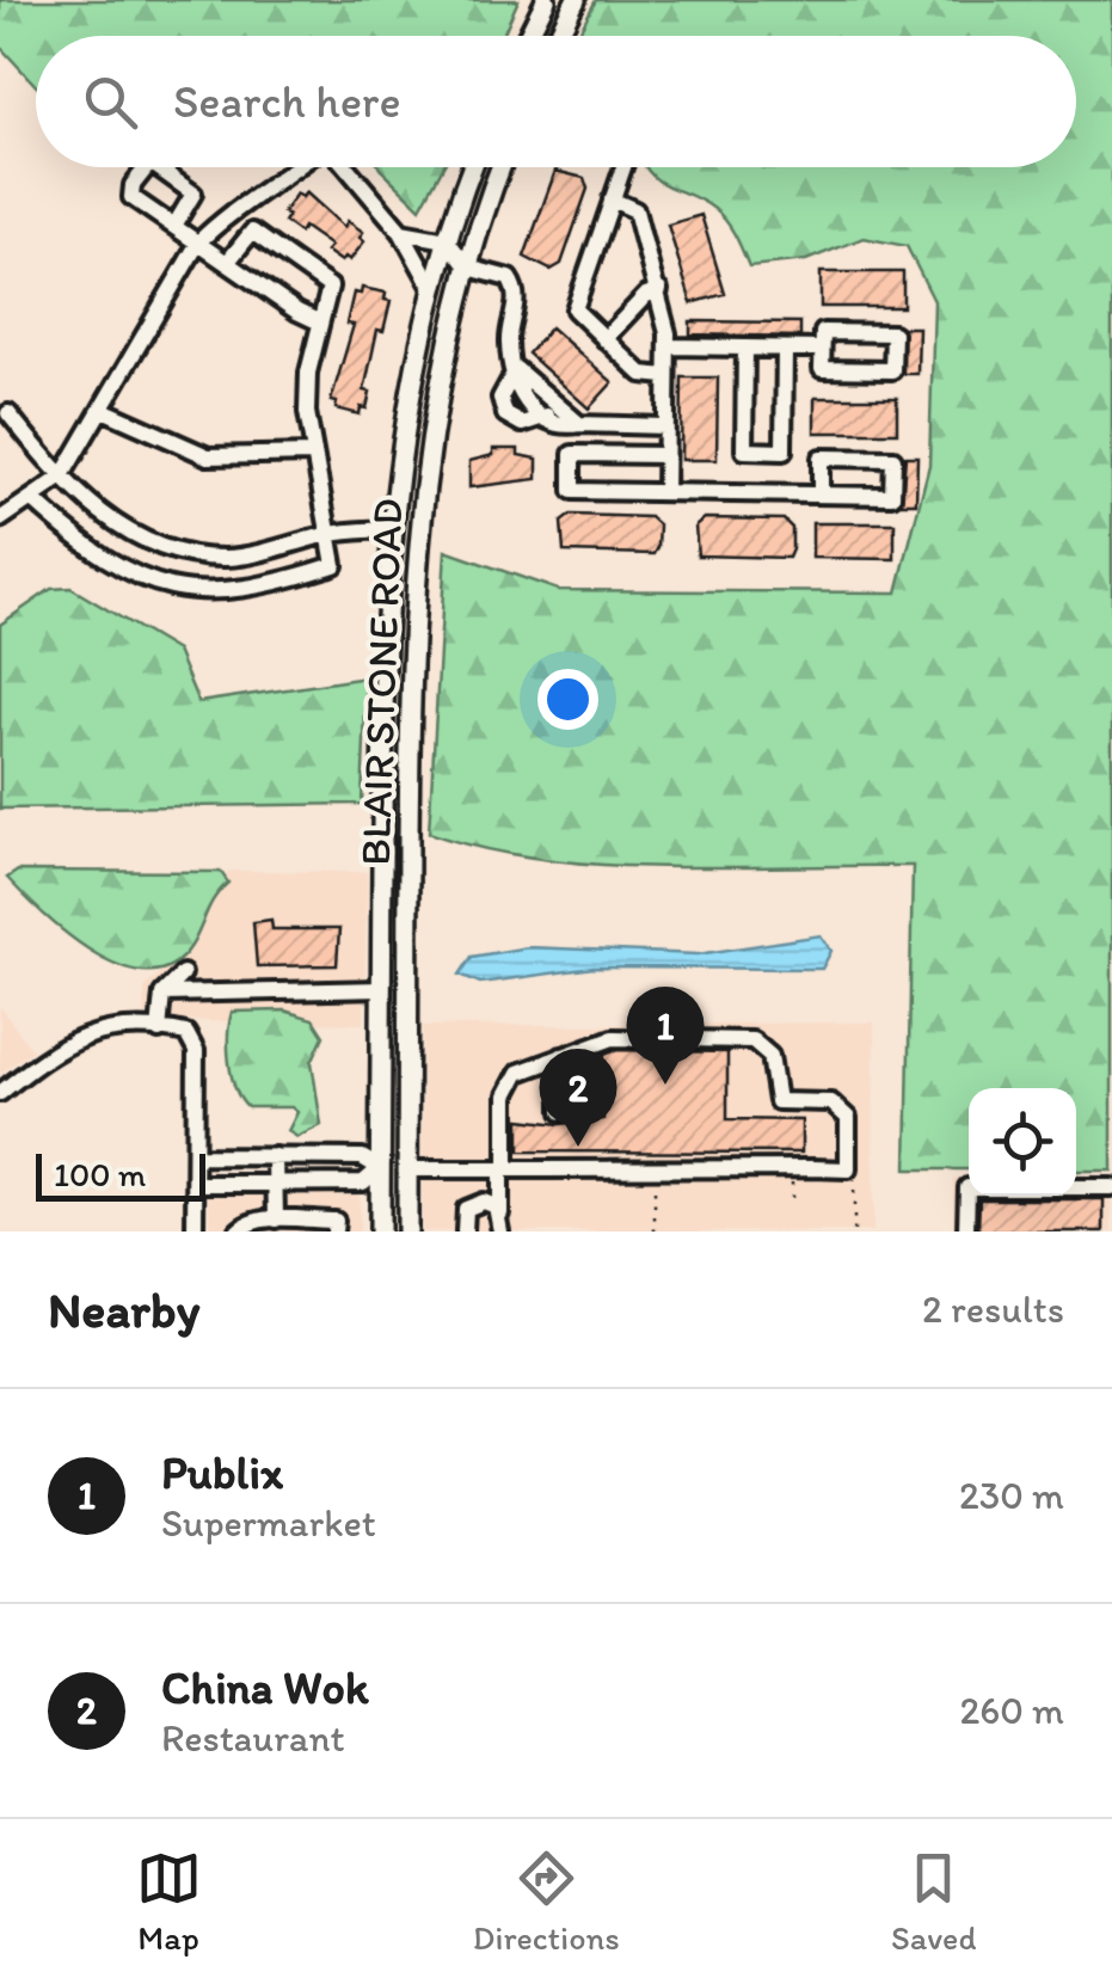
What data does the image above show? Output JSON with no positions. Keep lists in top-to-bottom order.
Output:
{
  "streets": {
    "main road": ["BLAIR STONE ROAD"]
  },
  "scale_bar": "100 m",
  "page": {
    "search": "Search here",
    "pins": ["1", "2"],
    "scale": "100 m",
    "heading": ["Nearby", "2 results"],
    "list": [
      {
        "mark": "1",
        "name": "Publix",
        "note": "Supermarket",
        "value": "230 m"
      },
      {
        "mark": "2",
        "name": "China Wok",
        "note": "Restaurant",
        "value": "260 m"
      }
    ],
    "nav": ["Map", "Directions", "Saved"]
  }
}
